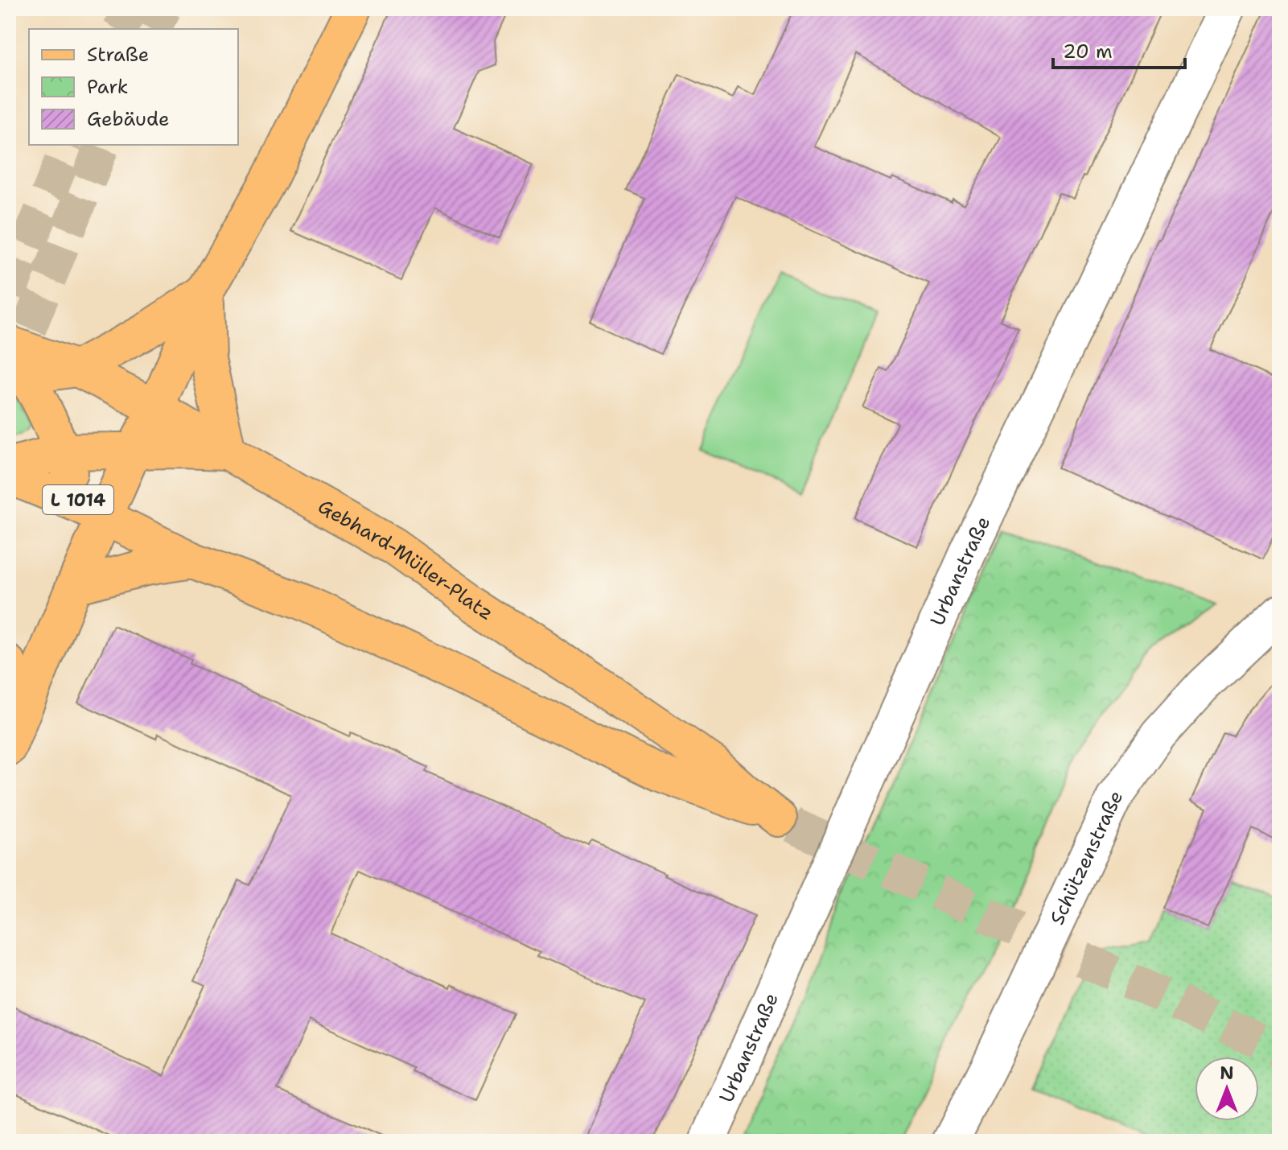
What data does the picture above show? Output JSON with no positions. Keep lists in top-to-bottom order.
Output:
{
  "streets": {
    "main road": ["L 1014", "Gebhard-Müller-Platz"],
    "street": ["Urbanstraße", "Schützenstraße"]
  },
  "crossings": [
    ["L 1014", "Gebhard-Müller-Platz"]
  ],
  "legend": ["Straße", "Park", "Gebäude"],
  "scale_bar": "20 m",
  "north": "top"
}
